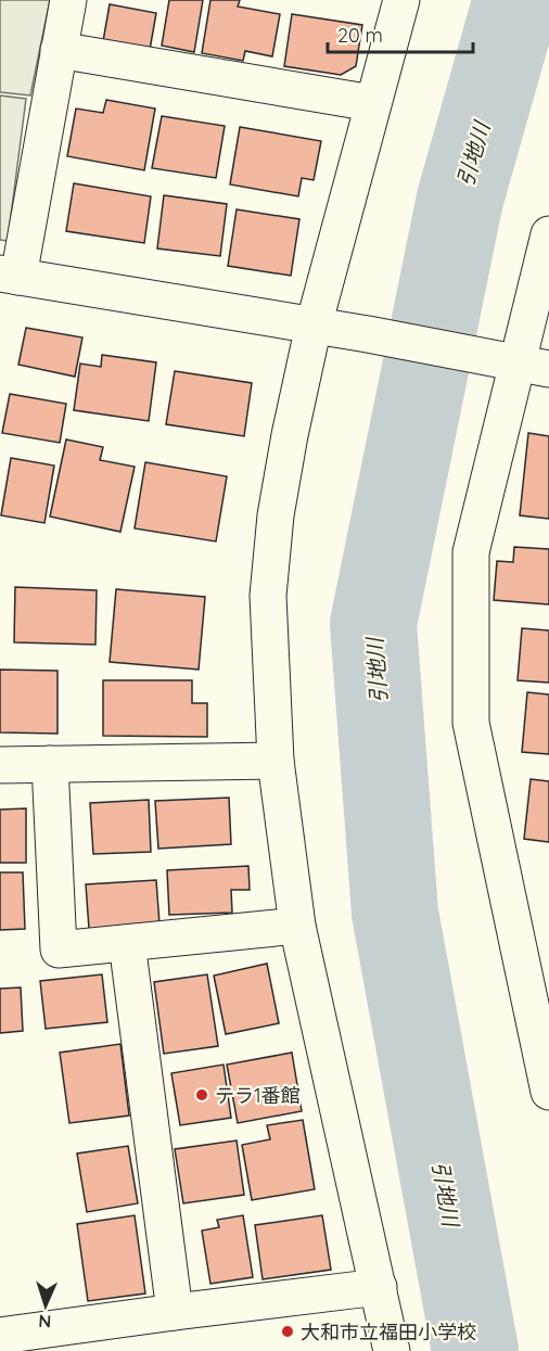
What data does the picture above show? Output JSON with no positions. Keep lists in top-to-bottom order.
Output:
{
  "water": ["引地川"],
  "places": ["テラ1番館", "大和市立福田小学校"],
  "scale_bar": "20 m",
  "north": "bottom"
}
